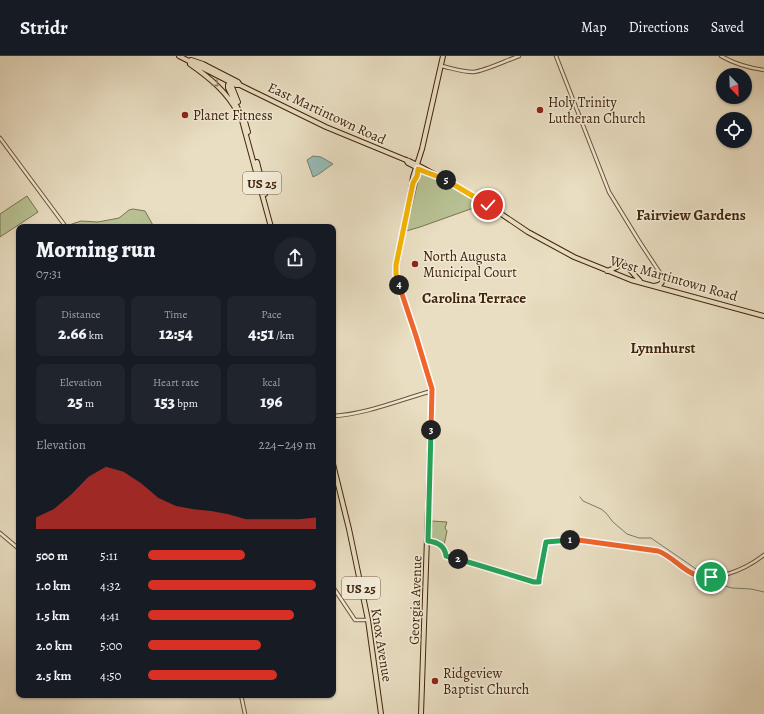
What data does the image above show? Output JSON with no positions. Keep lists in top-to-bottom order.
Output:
{
  "streets": {
    "main road": [
      "East Martintown Road",
      "US 25",
      "West Martintown Road",
      "Georgia Avenue",
      "Knox Avenue"
    ]
  },
  "crossings": [
    ["East Martintown Road", "US 25"],
    ["East Martintown Road", "West Martintown Road"],
    ["East Martintown Road", "Georgia Avenue"],
    ["West Martintown Road", "Georgia Avenue"]
  ],
  "districts": ["Fairview Gardens", "Carolina Terrace", "Lynnhurst"],
  "places": [
    "Holy Trinity Lutheran Church",
    "Planet Fitness",
    "North Augusta Municipal Court",
    "Ridgeview Baptist Church"
  ],
  "north": "bottom right",
  "page": {
    "header": "Stridr",
    "nav": ["Map", "Directions", "Saved"],
    "pins": [
      "5",
      "4",
      "3",
      "1",
      "2"
    ],
    "heading": ["Morning run", "07:31"],
    "stats": [
      ["Distance", "2.66 km"],
      ["Time", "12:54"],
      ["Pace", "4:51 /km"],
      ["Elevation", "25 m"],
      ["Heart rate", "153 bpm"],
      ["kcal", "196"]
    ],
    "chart": ["Elevation", "224–249 m"],
    "list": [
      {
        "name": "500 m",
        "note": "5:11"
      },
      {
        "name": "1.0 km",
        "note": "4:32"
      },
      {
        "name": "1.5 km",
        "note": "4:41"
      },
      {
        "name": "2.0 km",
        "note": "5:00"
      },
      {
        "name": "2.5 km",
        "note": "4:50"
      }
    ]
  }
}
